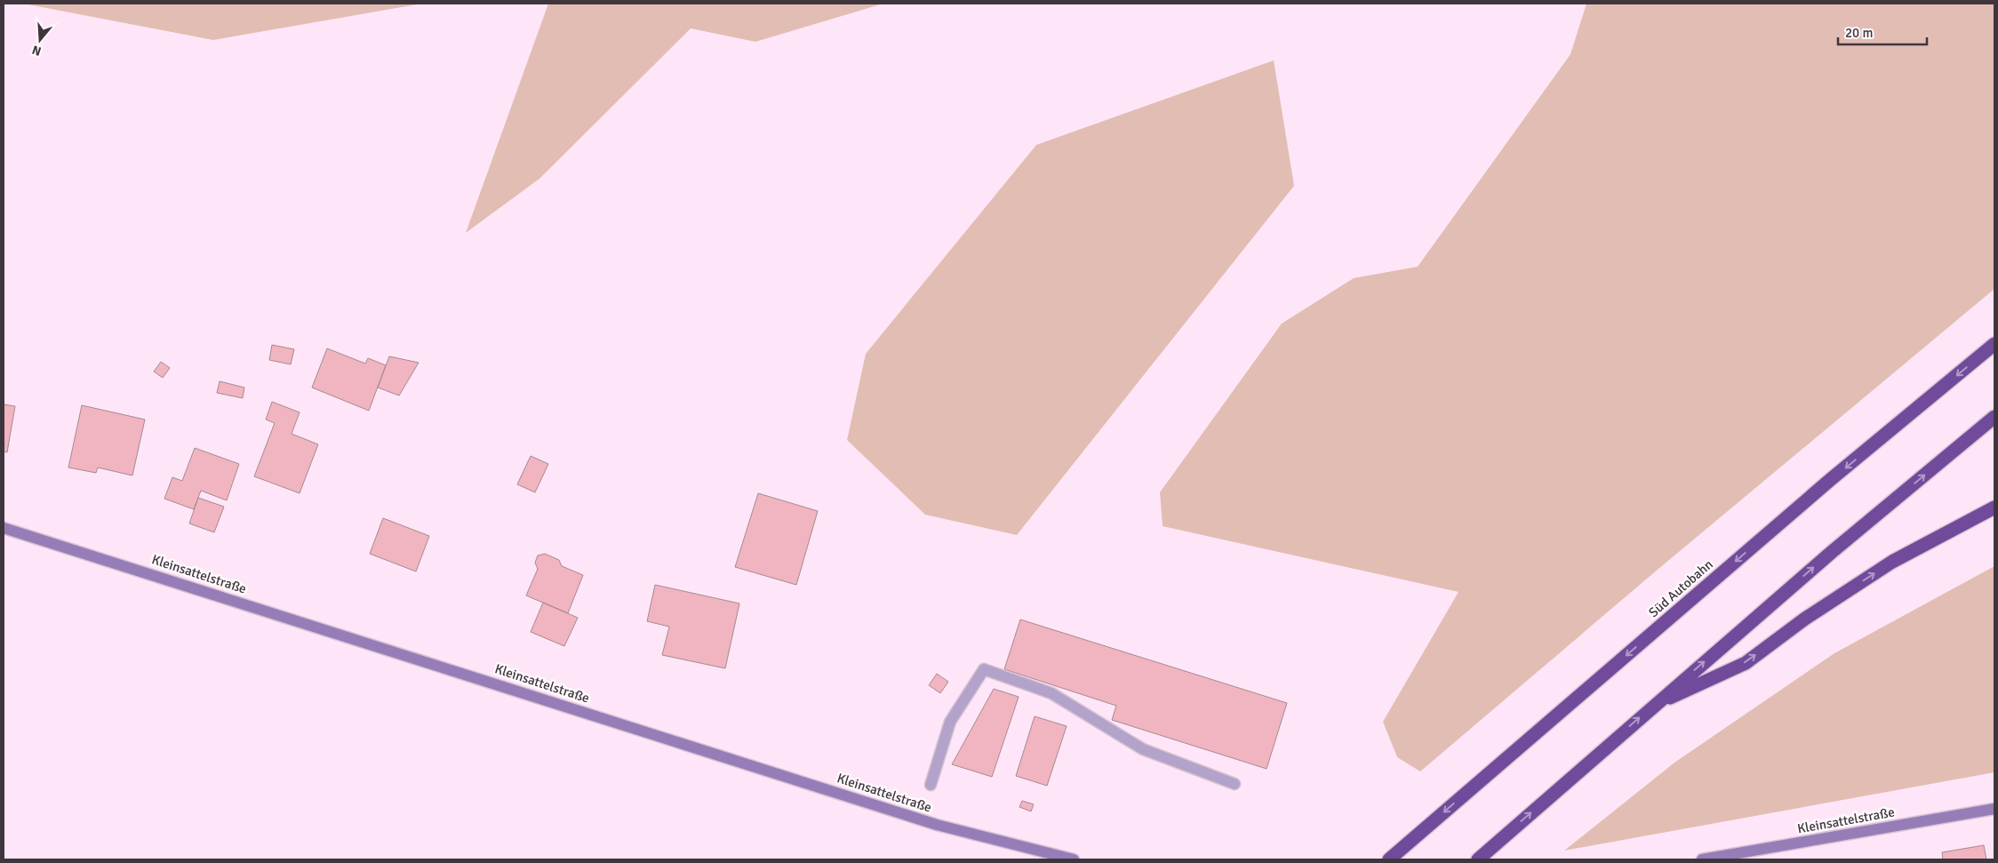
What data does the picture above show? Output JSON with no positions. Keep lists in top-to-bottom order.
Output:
{
  "streets": {
    "highway": ["Süd Autobahn"],
    "main road": ["Kleinsattelstraße"]
  },
  "scale_bar": "20 m",
  "north": "bottom"
}
